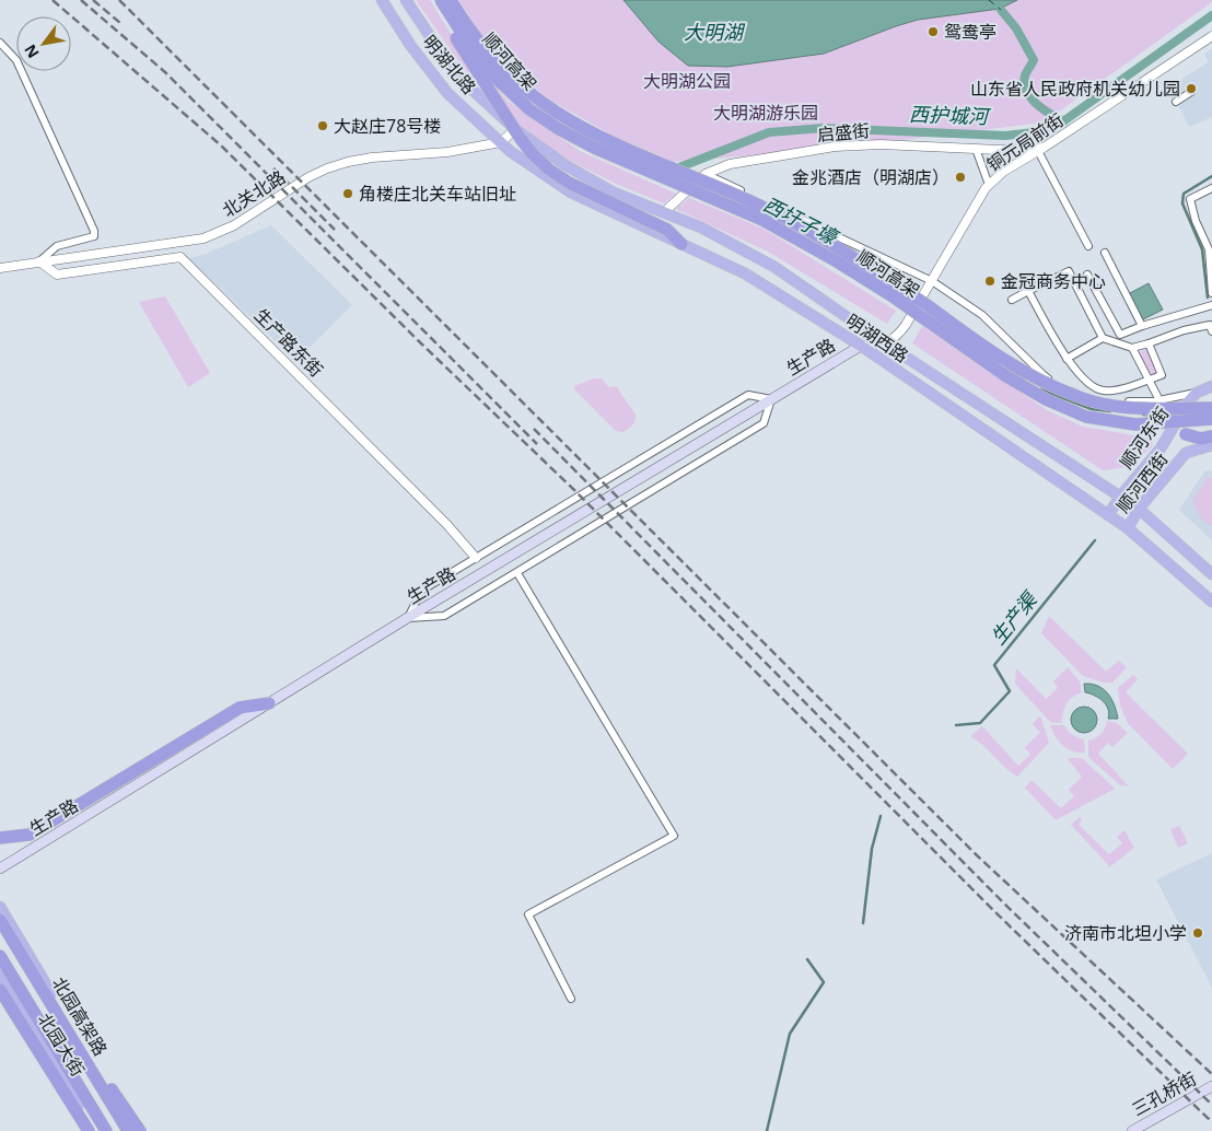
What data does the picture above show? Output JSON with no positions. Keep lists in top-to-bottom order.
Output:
{
  "streets": {
    "highway": ["顺河高架", "北园高架路"],
    "main road": [
      "明湖北路",
      "明湖西路",
      "生产路",
      "顺河东街",
      "顺河西街",
      "北园大街",
      "三孔桥街"
    ],
    "street": [
      "启盛街",
      "铜元局前街",
      "北关北路",
      "生产路东街"
    ]
  },
  "crossings": [
    ["明湖北路", "北关北路"],
    ["明湖北路", "明湖西路"],
    ["启盛街", "铜元局前街"],
    ["启盛街", "明湖西路"],
    ["铜元局前街", "明湖西路"],
    ["铜元局前街", "生产路"],
    ["北关北路", "明湖西路"],
    ["北关北路", "生产路东街"],
    ["明湖西路", "生产路"],
    ["明湖西路", "顺河东街"],
    ["明湖西路", "顺河西街"]
  ],
  "water": [
    "大明湖",
    "西护城河",
    "西圩子壕",
    "生产渠"
  ],
  "parks": ["大明湖公园", "大明湖游乐园"],
  "places": [
    "鸳鸯亭",
    "山东省人民政府机关幼儿园",
    "大赵庄78号楼",
    "金兆酒店（明湖店）",
    "角楼庄北关车站旧址",
    "金冠商务中心",
    "济南市北坦小学"
  ],
  "north": "bottom left"
}
